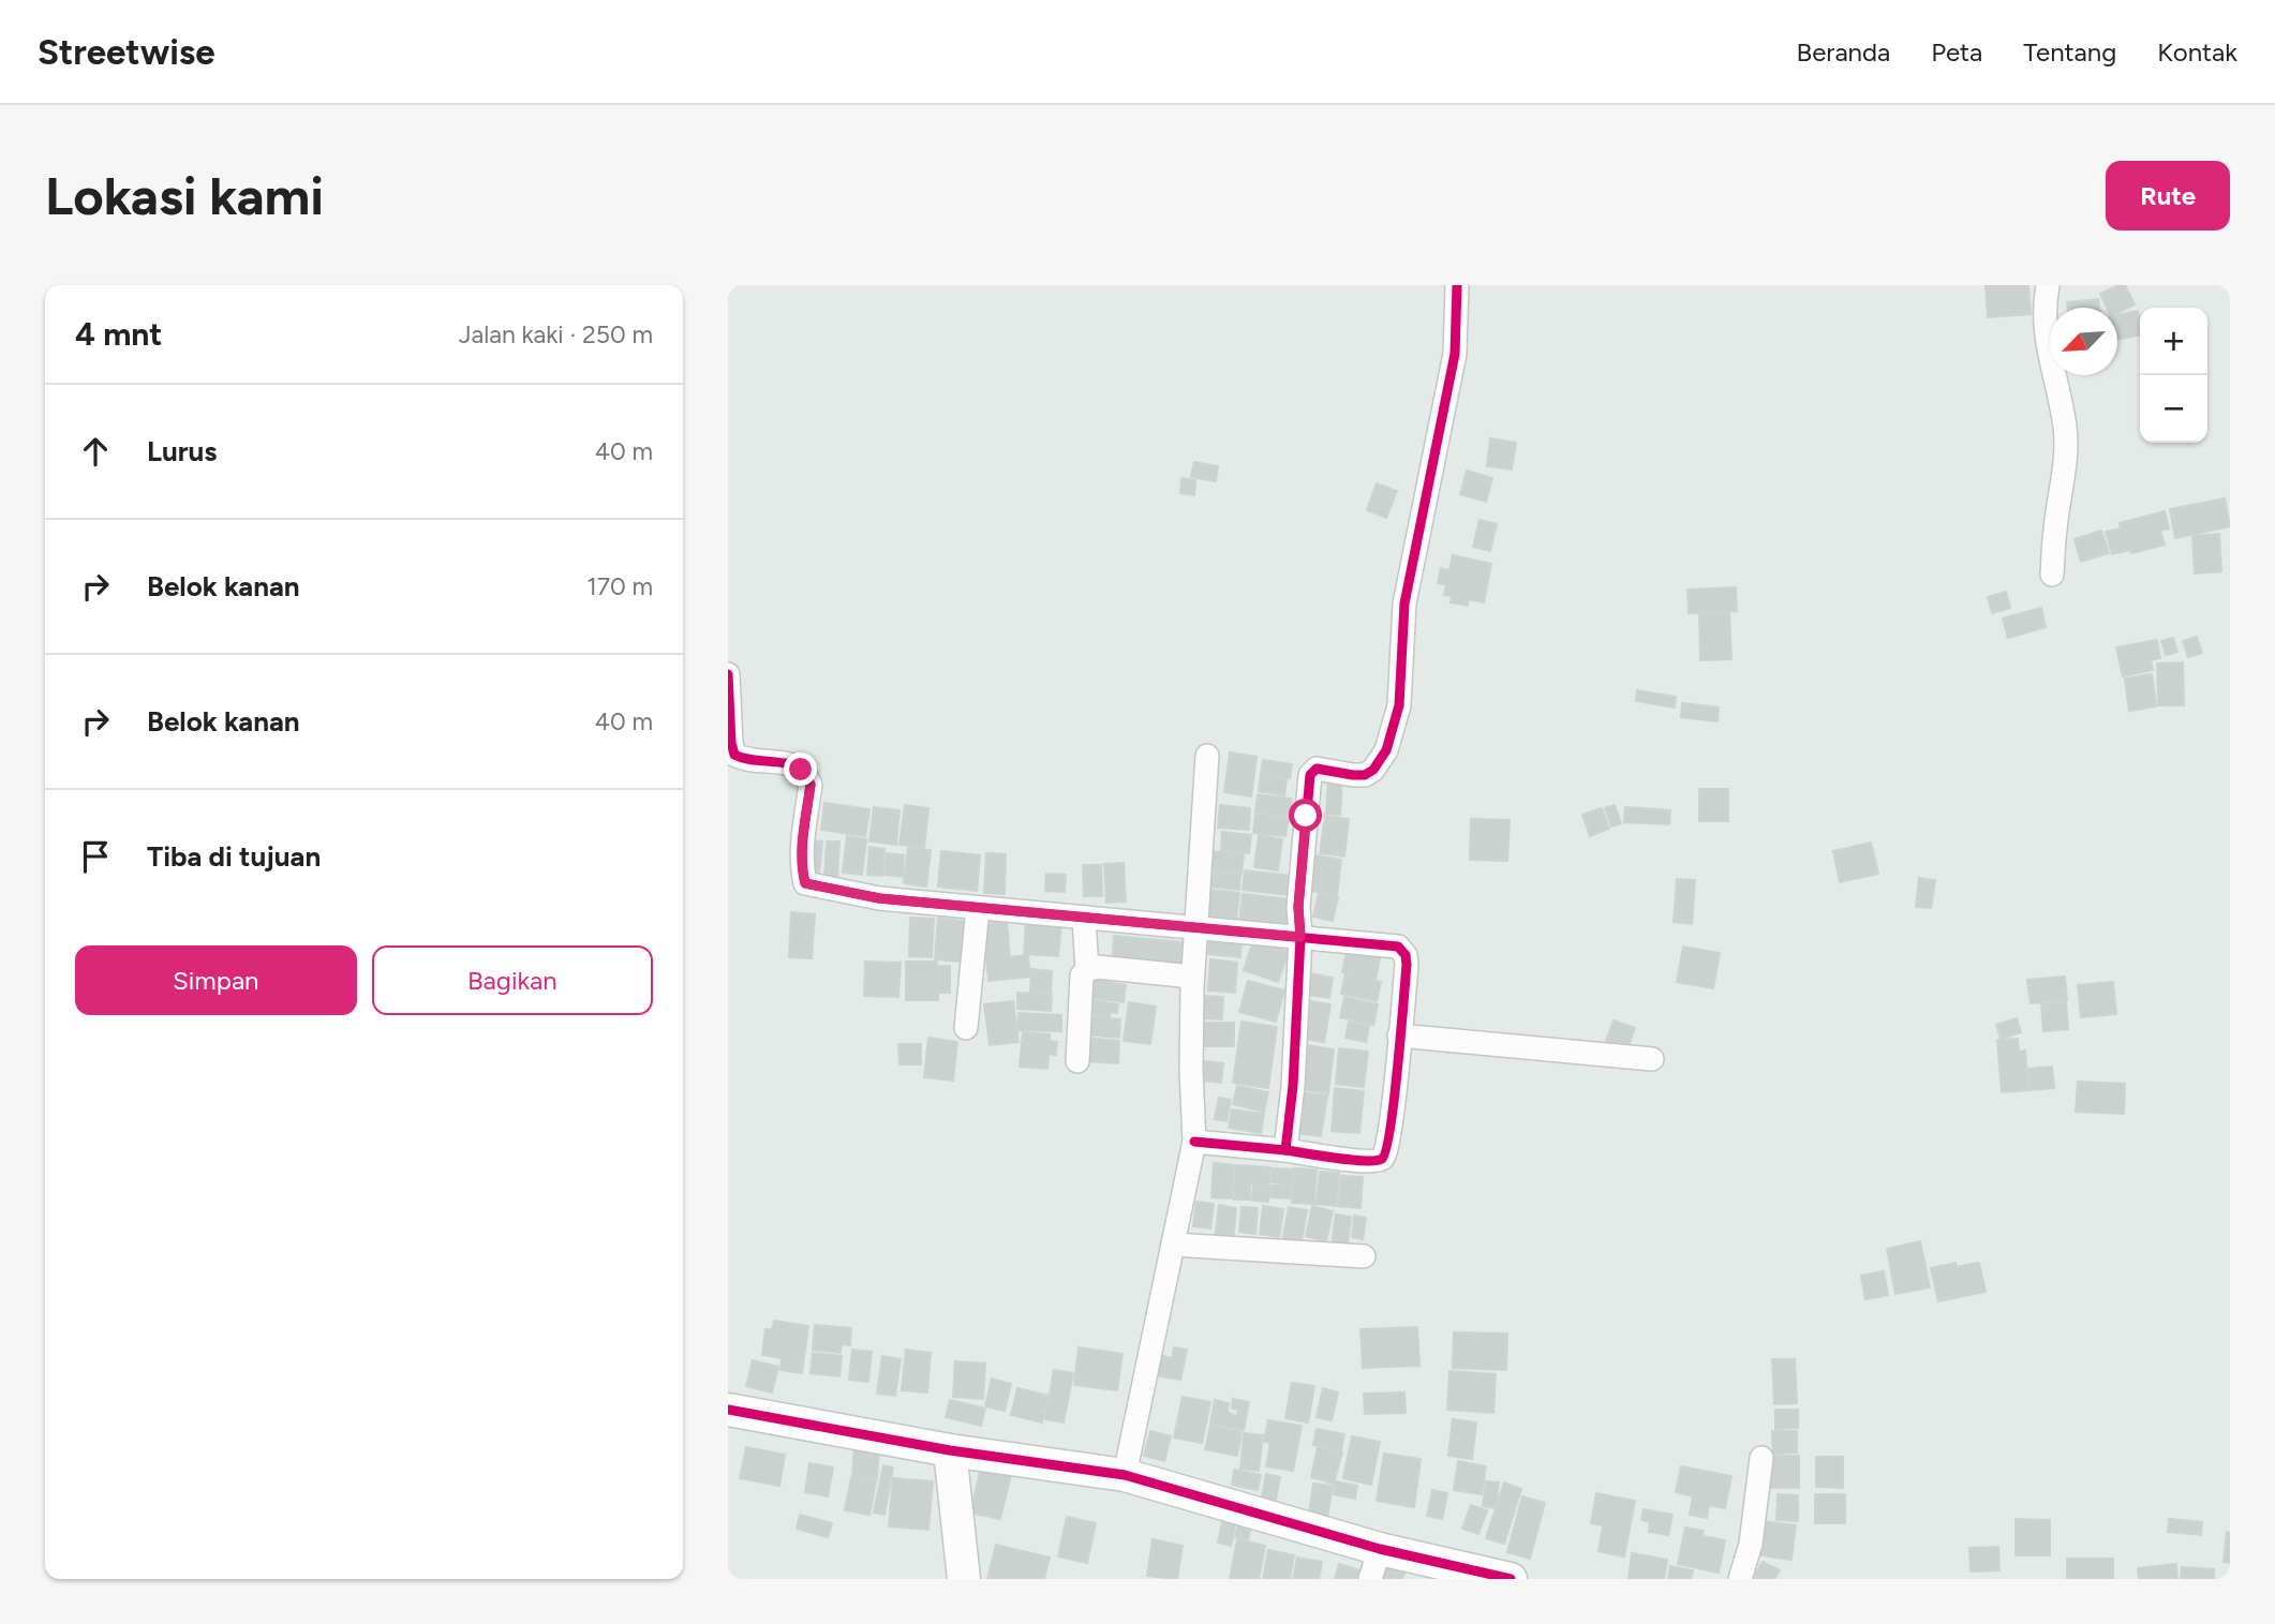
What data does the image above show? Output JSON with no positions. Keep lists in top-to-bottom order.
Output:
{
  "north": "bottom left",
  "page": {
    "header": "Streetwise",
    "nav": [
      "Beranda",
      "Peta",
      "Tentang",
      "Kontak"
    ],
    "buttons": [
      "Rute",
      ["Simpan", "Bagikan"]
    ],
    "title": "Lokasi kami",
    "heading": ["4 mnt", "Jalan kaki · 250 m"],
    "map_buttons": ["+", "−"],
    "list": [
      ["Lurus", "40 m"],
      ["Belok kanan", "170 m"],
      ["Belok kanan", "40 m"],
      "Tiba di tujuan"
    ]
  }
}
